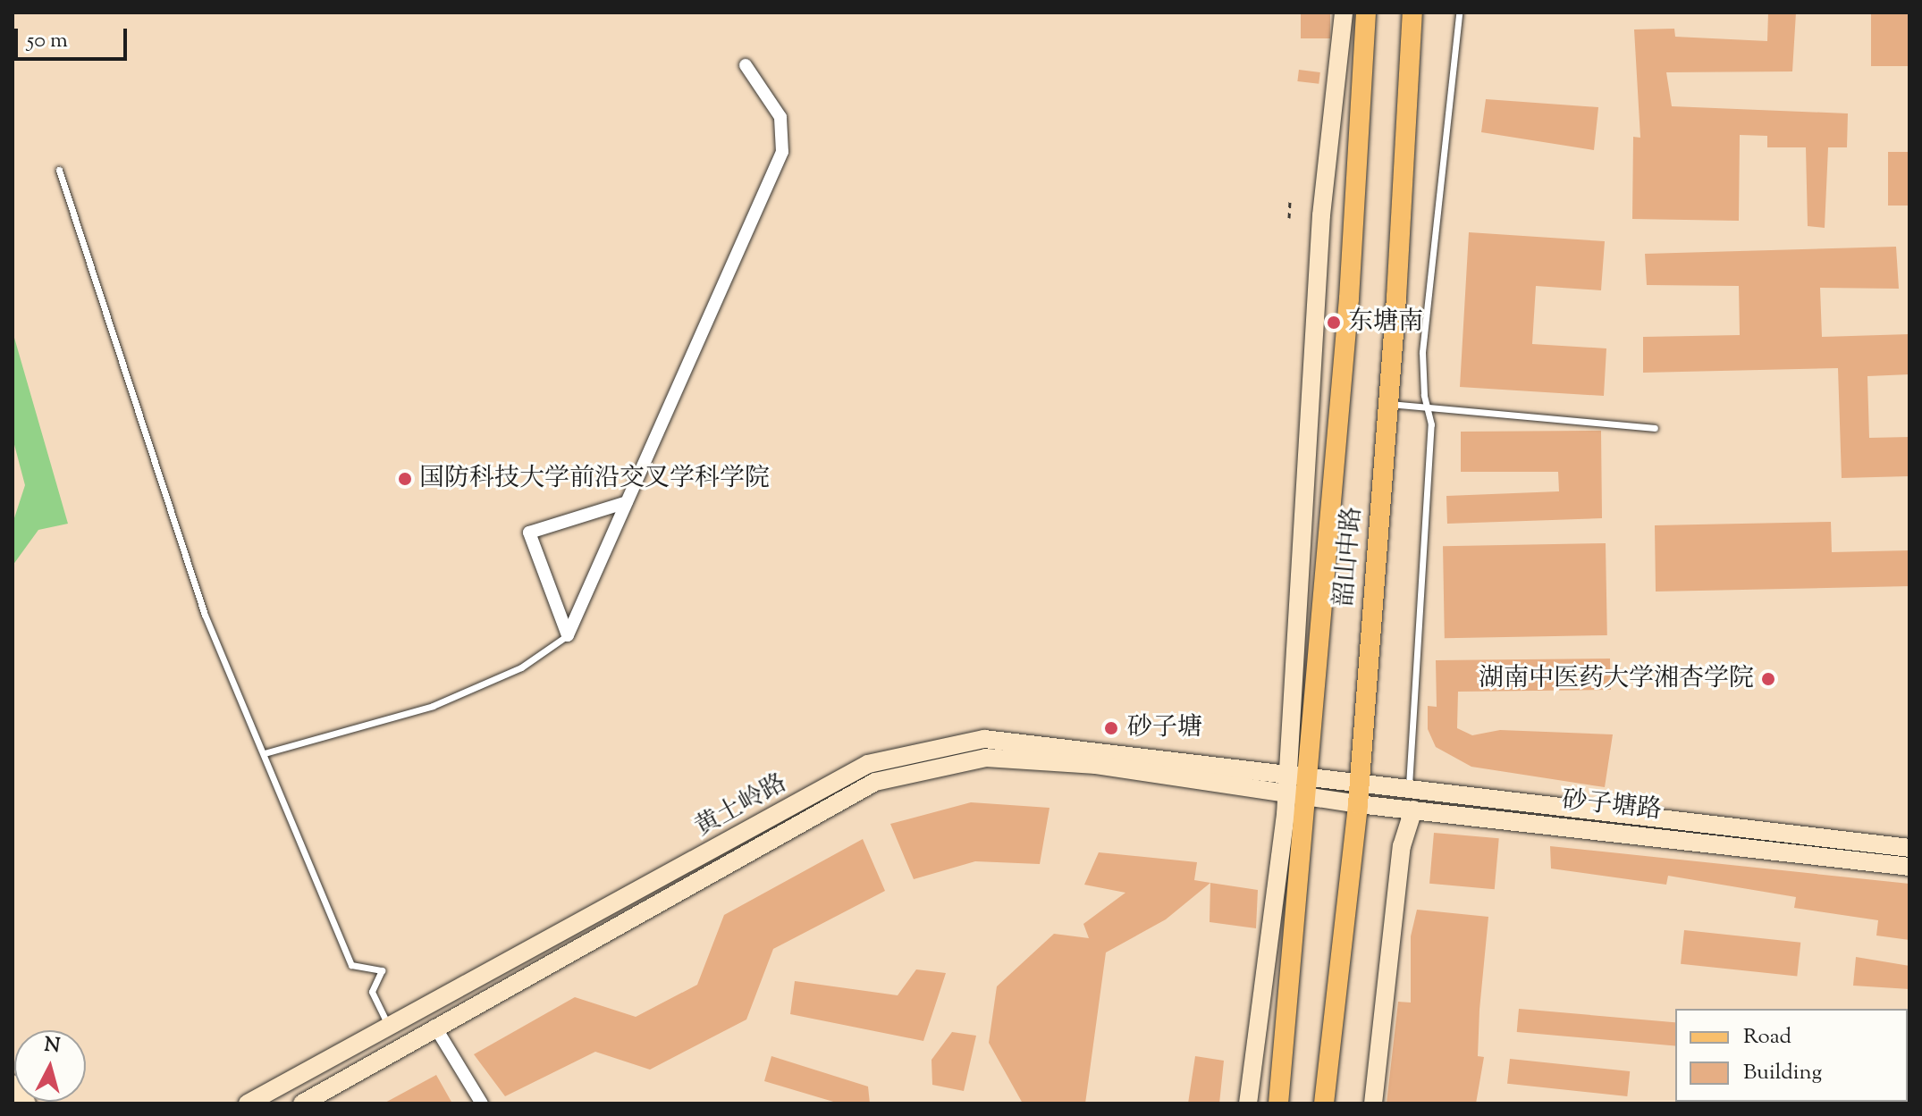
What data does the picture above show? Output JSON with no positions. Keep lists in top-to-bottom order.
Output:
{
  "streets": {
    "main road": ["韶山中路"],
    "street": ["黄土岭路", "砂子塘路"]
  },
  "crossings": [
    ["韶山中路", "黄土岭路"],
    ["韶山中路", "砂子塘路"],
    ["黄土岭路", "砂子塘路"]
  ],
  "places": [
    "东塘南",
    "国防科技大学前沿交叉学科学院",
    "湖南中医药大学湘杏学院",
    "砂子塘"
  ],
  "legend": ["Road", "Building"],
  "scale_bar": "50 m",
  "north": "top"
}
